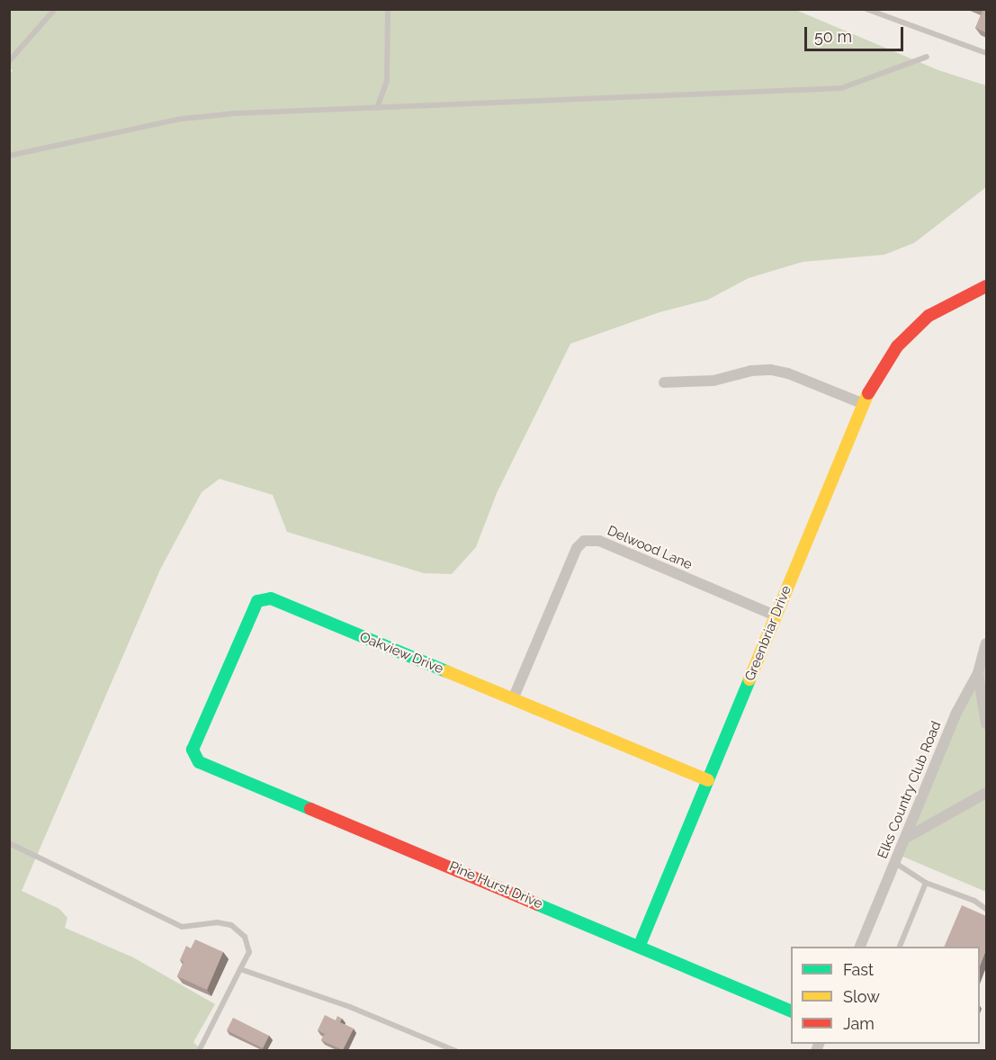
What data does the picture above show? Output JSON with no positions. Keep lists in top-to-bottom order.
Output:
{
  "streets": {
    "street": [
      "Delwood Lane",
      "Greenbriar Drive",
      "Oakview Drive",
      "Elks Country Club Road",
      "Pine Hurst Drive"
    ]
  },
  "crossings": [
    ["Delwood Lane", "Greenbriar Drive"],
    ["Delwood Lane", "Oakview Drive"],
    ["Greenbriar Drive", "Oakview Drive"],
    ["Greenbriar Drive", "Pine Hurst Drive"],
    ["Oakview Drive", "Pine Hurst Drive"]
  ],
  "legend": ["Fast", "Slow", "Jam"],
  "scale_bar": "50 m"
}
